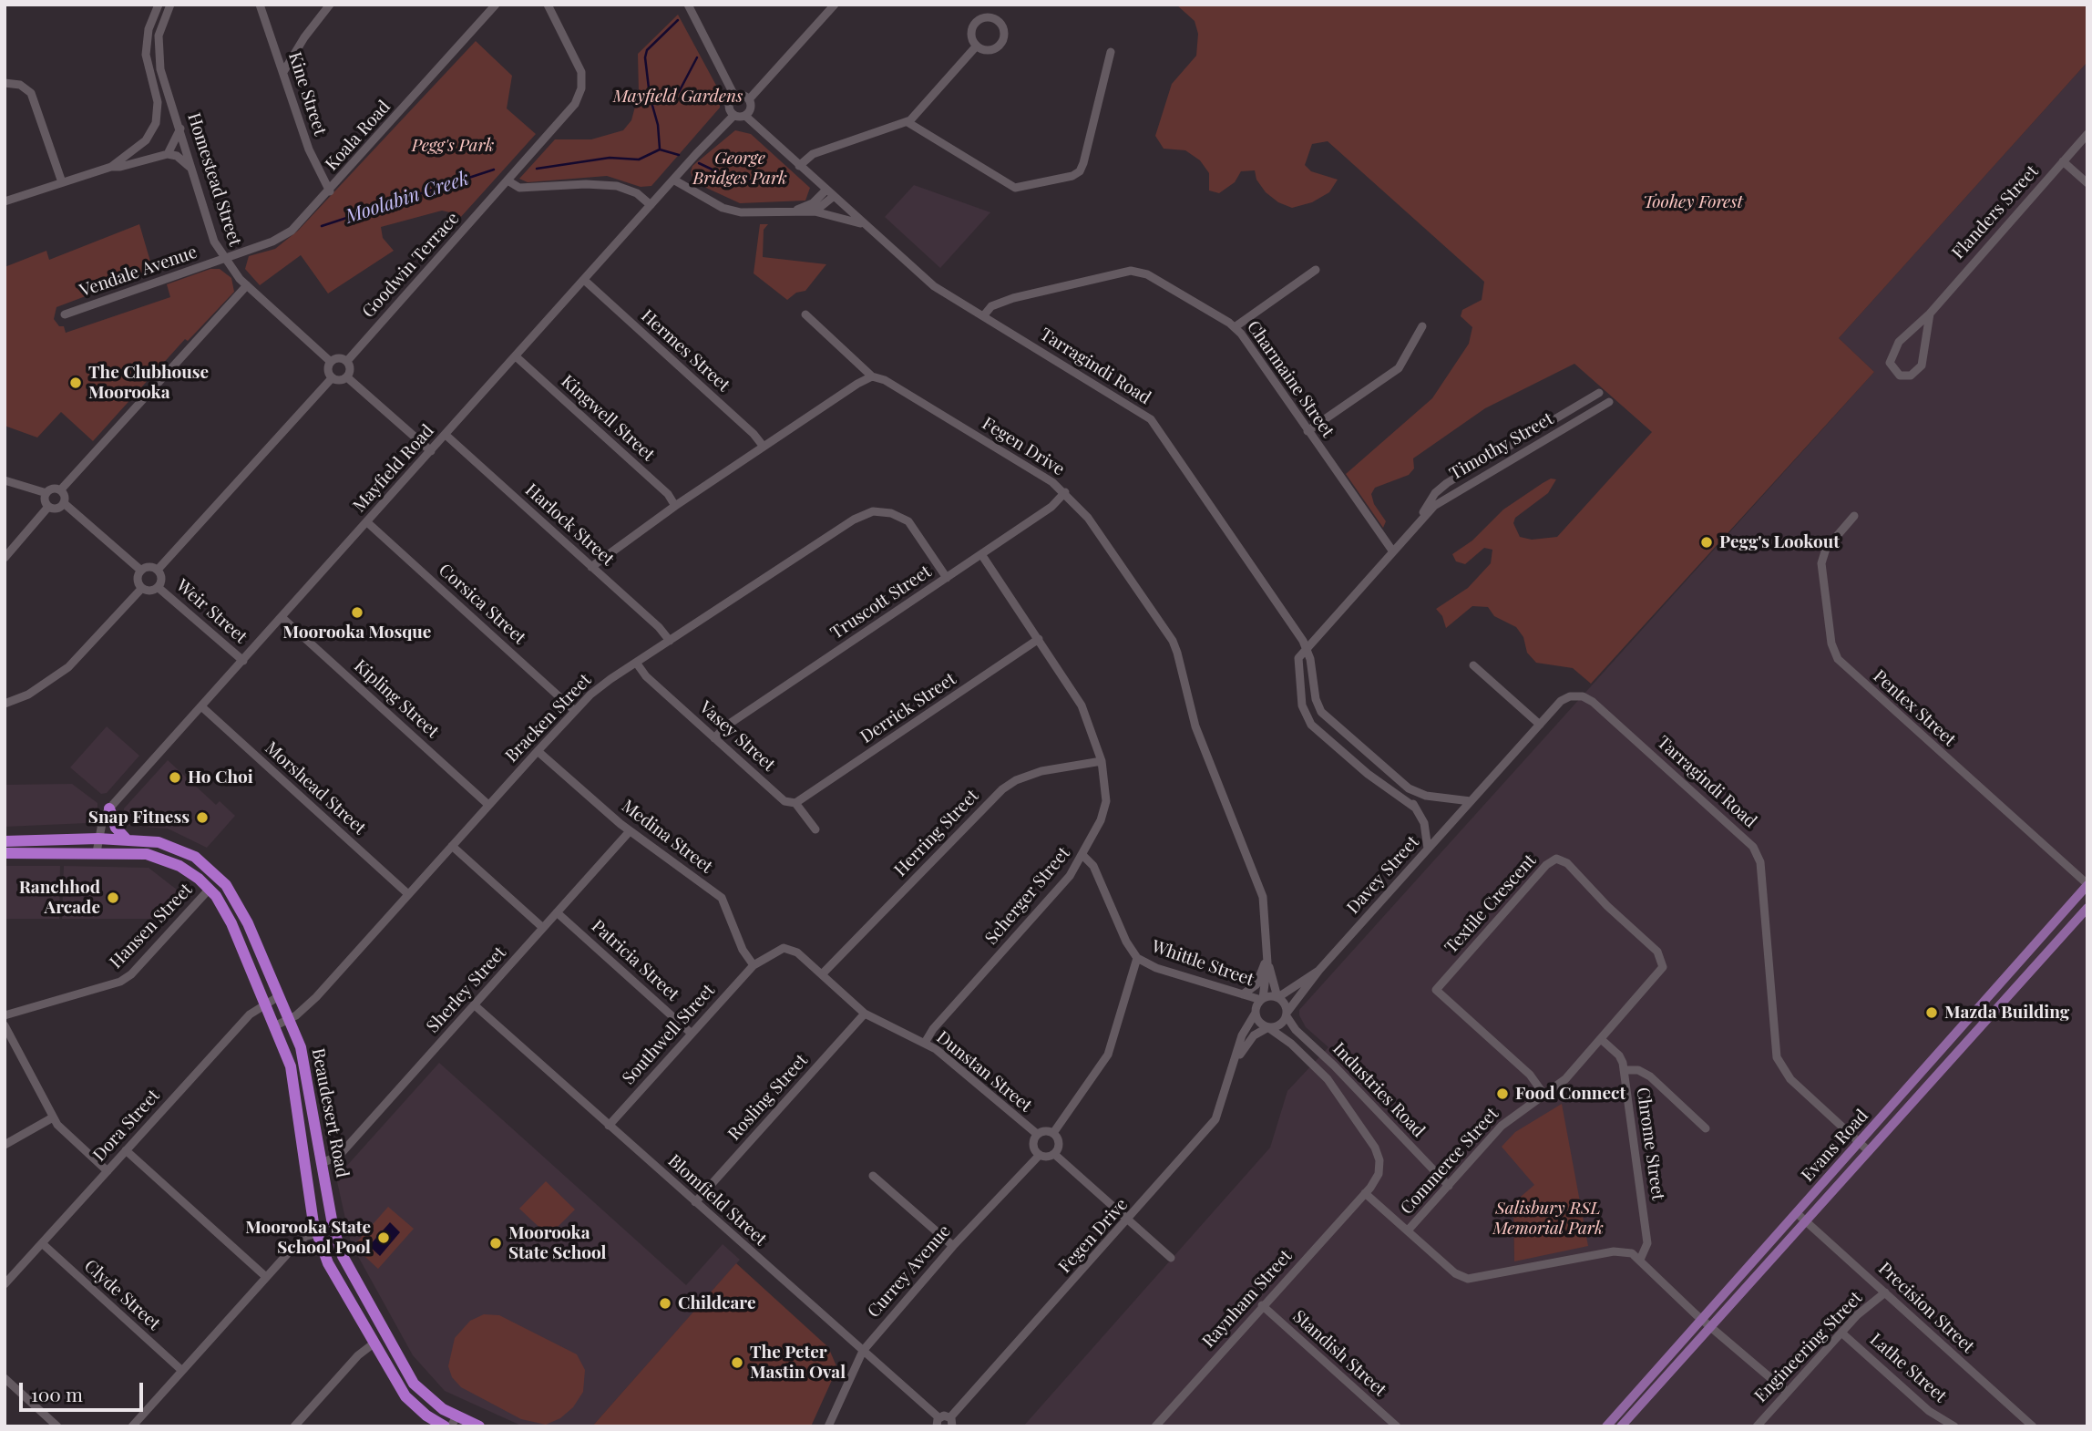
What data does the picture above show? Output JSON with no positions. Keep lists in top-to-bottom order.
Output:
{
  "streets": {
    "highway": ["Beaudesert Road"],
    "main road": ["Evans Road"],
    "street": [
      "Kine Street",
      "Koala Road",
      "Homestead Street",
      "Flanders Street",
      "Goodwin Terrace",
      "Vendale Avenue",
      "Hermes Street",
      "Tarragindi Road",
      "Charmaine Street",
      "Kingwell Street",
      "Fegen Drive",
      "Timothy Street",
      "Mayfield Road",
      "Harlock Street",
      "Truscott Street",
      "Corsica Street",
      "Weir Street",
      "Kipling Street",
      "Derrick Street",
      "Pentex Street",
      "Bracken Street",
      "Vasey Street",
      "Morshead Street",
      "Herring Street",
      "Medina Street",
      "Davey Street",
      "Scherger Street",
      "Textile Crescent",
      "Hansen Street",
      "Patricia Street",
      "Whittle Street",
      "Sherley Street",
      "Southwell Street",
      "Dunstan Street",
      "Industries Road",
      "Rosling Street",
      "Dora Street",
      "Chrome Street",
      "Commerce Street",
      "Blomfield Street",
      "Currey Avenue",
      "Clyde Street",
      "Raynham Street",
      "Precision Street",
      "Engineering Street",
      "Standish Street",
      "Lathe Street"
    ]
  },
  "crossings": [
    ["Kine Street", "Koala Road"],
    ["Koala Road", "Homestead Street"],
    ["Koala Road", "Vendale Avenue"],
    ["Homestead Street", "Goodwin Terrace"],
    ["Homestead Street", "Vendale Avenue"],
    ["Hermes Street", "Mayfield Road"],
    ["Tarragindi Road", "Charmaine Street"],
    ["Tarragindi Road", "Timothy Street"],
    ["Tarragindi Road", "Mayfield Road"],
    ["Tarragindi Road", "Davey Street"],
    ["Tarragindi Road", "Evans Road"],
    ["Charmaine Street", "Timothy Street"],
    ["Kingwell Street", "Mayfield Road"],
    ["Fegen Drive", "Truscott Street"],
    ["Fegen Drive", "Davey Street"],
    ["Fegen Drive", "Whittle Street"],
    ["Fegen Drive", "Industries Road"],
    ["Mayfield Road", "Harlock Street"],
    ["Mayfield Road", "Corsica Street"],
    ["Mayfield Road", "Weir Street"],
    ["Mayfield Road", "Kipling Street"],
    ["Mayfield Road", "Morshead Street"],
    ["Mayfield Road", "Beaudesert Road"],
    ["Harlock Street", "Bracken Street"],
    ["Truscott Street", "Bracken Street"],
    ["Truscott Street", "Vasey Street"],
    ["Truscott Street", "Scherger Street"],
    ["Corsica Street", "Bracken Street"],
    ["Kipling Street", "Bracken Street"],
    ["Derrick Street", "Vasey Street"],
    ["Derrick Street", "Scherger Street"],
    ["Pentex Street", "Evans Road"],
    ["Bracken Street", "Vasey Street"],
    ["Bracken Street", "Morshead Street"],
    ["Bracken Street", "Medina Street"],
    ["Bracken Street", "Beaudesert Road"],
    ["Herring Street", "Scherger Street"],
    ["Herring Street", "Dunstan Street"],
    ["Medina Street", "Sherley Street"],
    ["Medina Street", "Southwell Street"],
    ["Medina Street", "Dunstan Street"],
    ["Davey Street", "Whittle Street"],
    ["Davey Street", "Industries Road"],
    ["Scherger Street", "Whittle Street"],
    ["Scherger Street", "Dunstan Street"],
    ["Textile Crescent", "Chrome Street"],
    ["Textile Crescent", "Commerce Street"],
    ["Hansen Street", "Beaudesert Road"],
    ["Patricia Street", "Sherley Street"],
    ["Patricia Street", "Southwell Street"],
    ["Whittle Street", "Industries Road"],
    ["Sherley Street", "Beaudesert Road"],
    ["Sherley Street", "Blomfield Street"],
    ["Southwell Street", "Dunstan Street"],
    ["Southwell Street", "Blomfield Street"],
    ["Dunstan Street", "Rosling Street"],
    ["Dunstan Street", "Currey Avenue"],
    ["Industries Road", "Commerce Street"],
    ["Industries Road", "Raynham Street"],
    ["Rosling Street", "Blomfield Street"],
    ["Beaudesert Road", "Dora Street"],
    ["Dora Street", "Clyde Street"],
    ["Chrome Street", "Commerce Street"],
    ["Evans Road", "Precision Street"],
    ["Blomfield Street", "Currey Avenue"],
    ["Raynham Street", "Standish Street"],
    ["Precision Street", "Engineering Street"],
    ["Engineering Street", "Lathe Street"]
  ],
  "water": ["Moolabin Creek"],
  "parks": [
    "Mayfield Gardens",
    "Pegg's Park",
    "George Bridges Park",
    "Toohey Forest",
    "Salisbury RSL Memorial Park"
  ],
  "places": [
    "The Clubhouse Moorooka",
    "Pegg's Lookout",
    "Moorooka Mosque",
    "Ho Choi",
    "Snap Fitness",
    "Ranchhod Arcade",
    "Mazda Building",
    "Food Connect",
    "Moorooka State School Pool",
    "Moorooka State School",
    "Childcare",
    "The Peter Mastin Oval"
  ],
  "scale_bar": "100 m"
}
